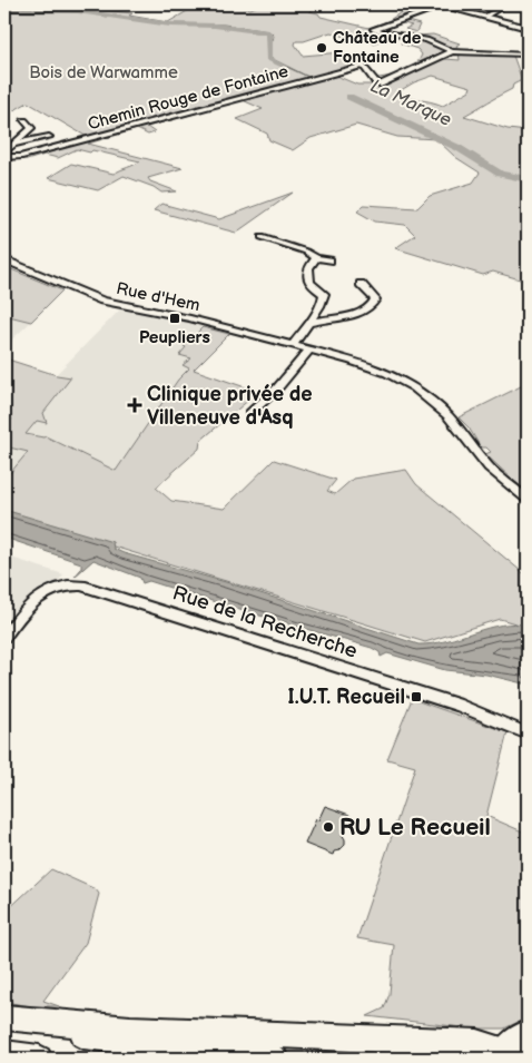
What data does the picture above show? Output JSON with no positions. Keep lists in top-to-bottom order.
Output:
{
  "streets": {
    "street": ["Chemin Rouge de Fontaine", "Rue d'Hem", "Rue de la Recherche"]
  },
  "water": ["La Marque"],
  "parks": ["Bois de Warwamme"],
  "places": {
    "other": ["Château de Fontaine", "RU Le Recueil"],
    "transit": ["Peupliers", "I.U.T. Recueil"],
    "health": ["Clinique privée de Villeneuve d'Asq"]
  }
}
